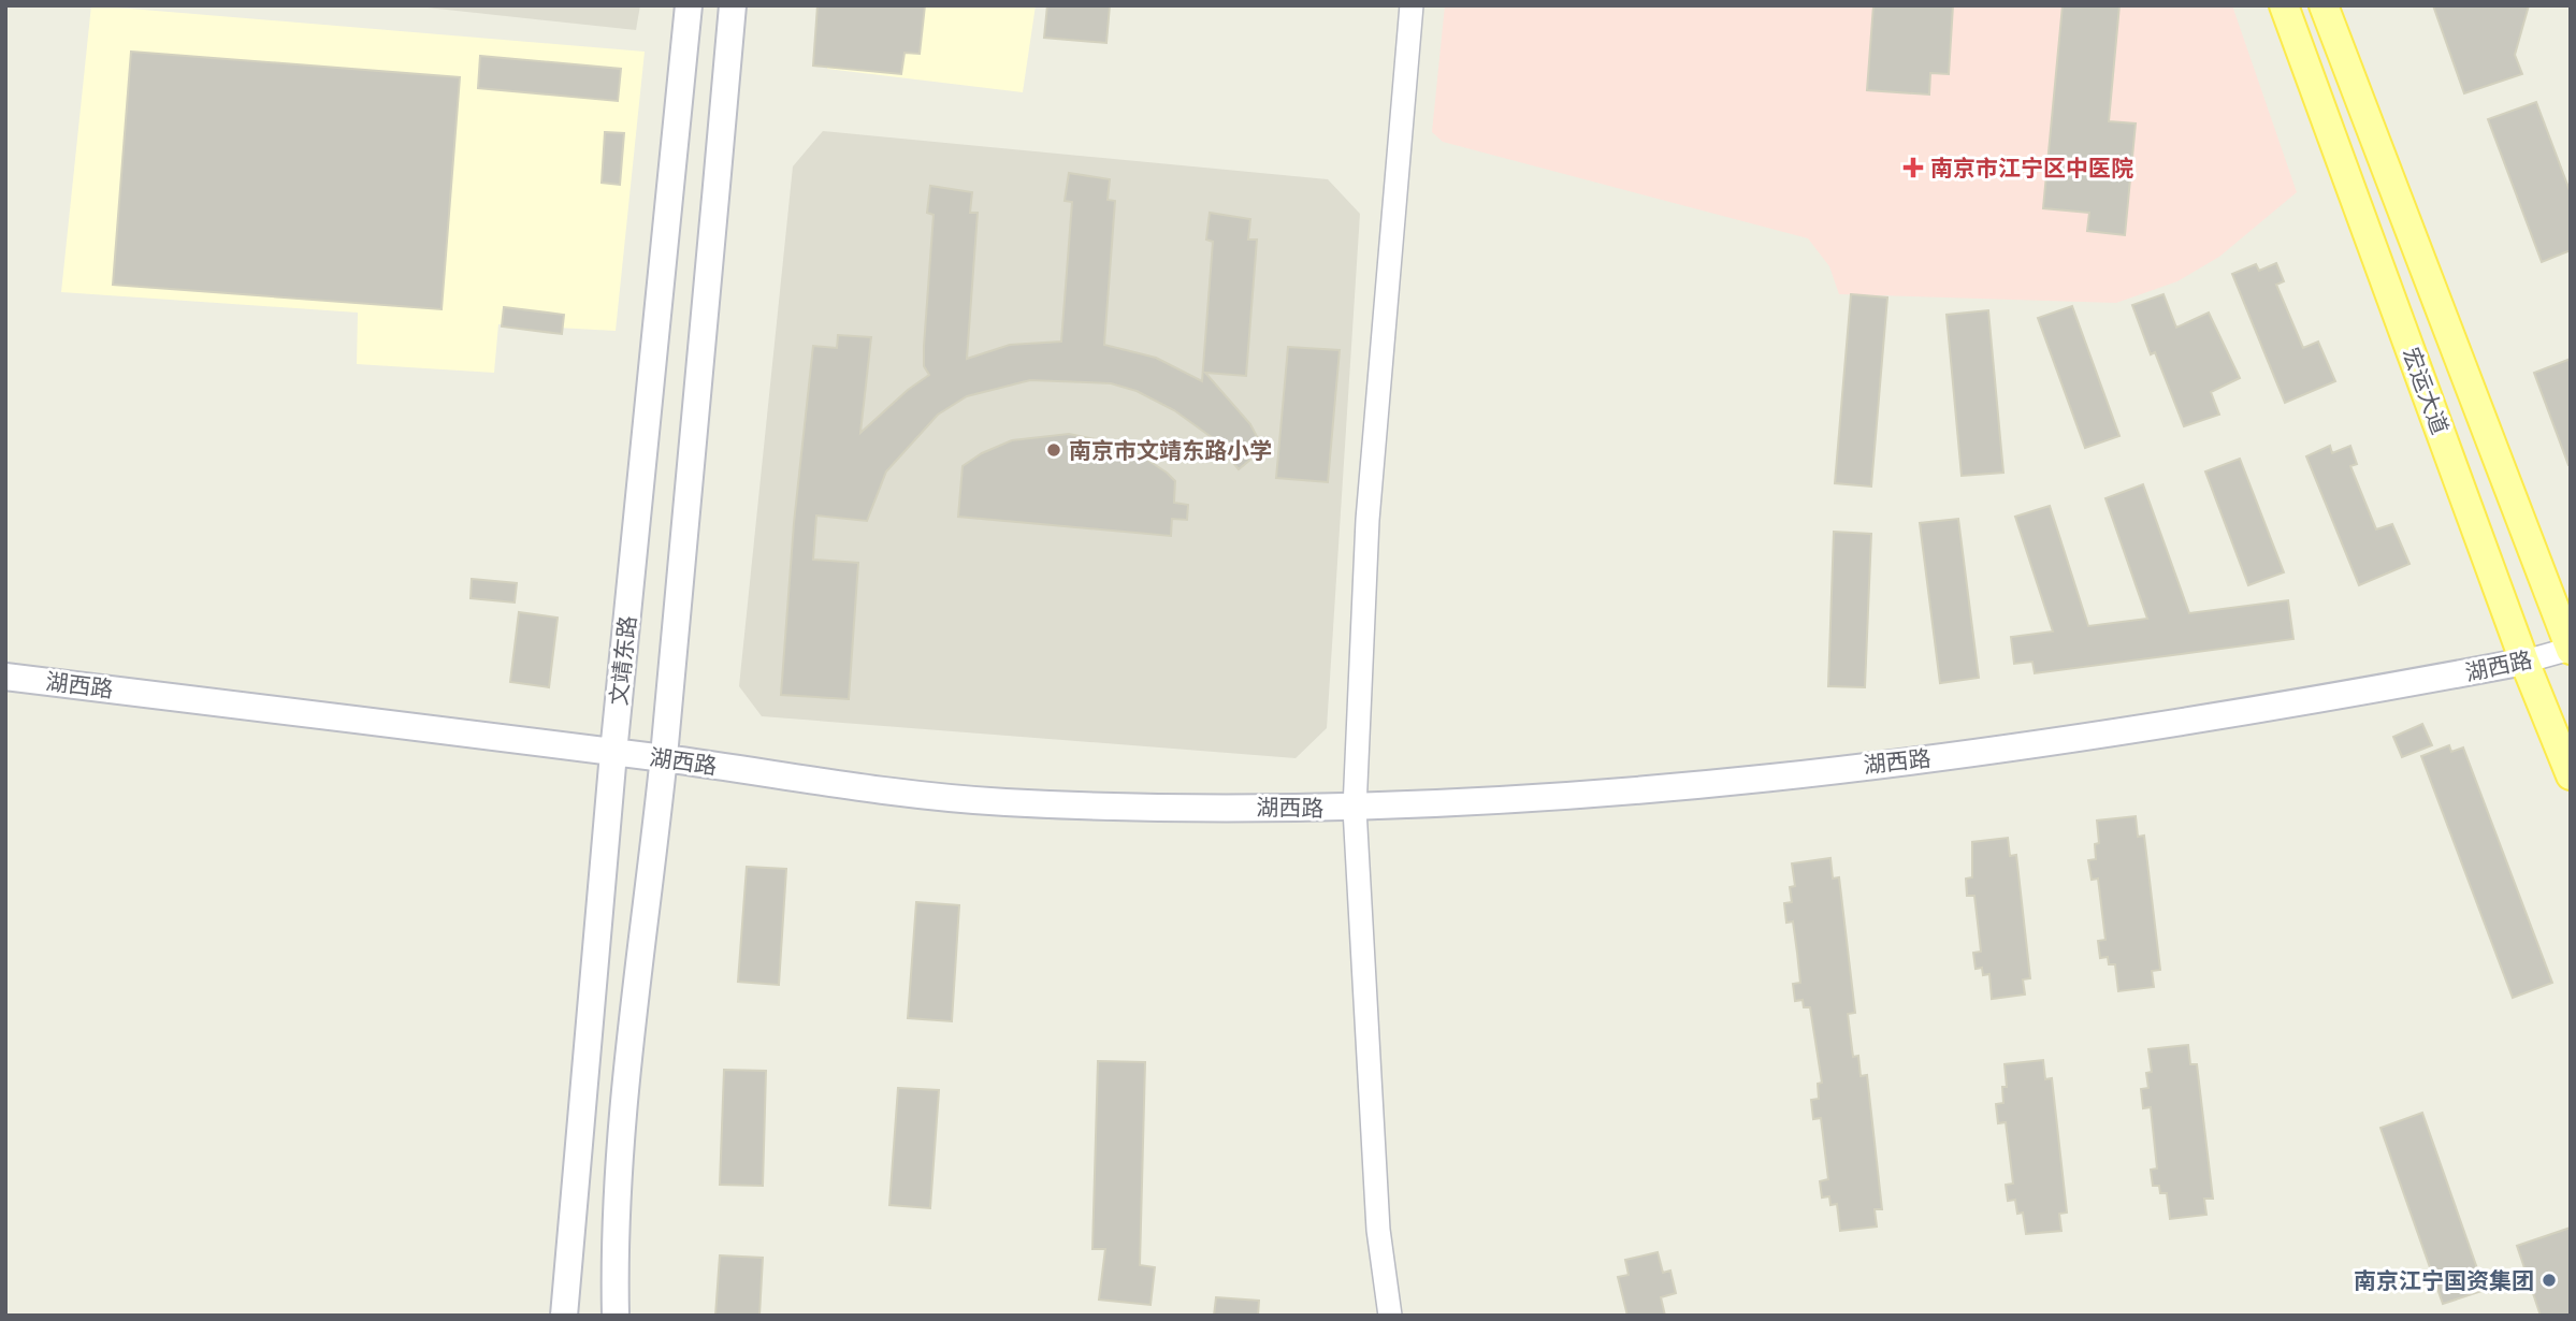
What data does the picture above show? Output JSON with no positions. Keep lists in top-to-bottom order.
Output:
{
  "streets": {
    "main road": ["宏运大道", "文靖东路", "湖西路"]
  },
  "crossings": [
    ["宏运大道", "湖西路"],
    ["文靖东路", "湖西路"]
  ],
  "places": {
    "health": ["南京市江宁区中医院"],
    "other": ["南京市文靖东路小学", "南京江宁国资集团"]
  }
}
